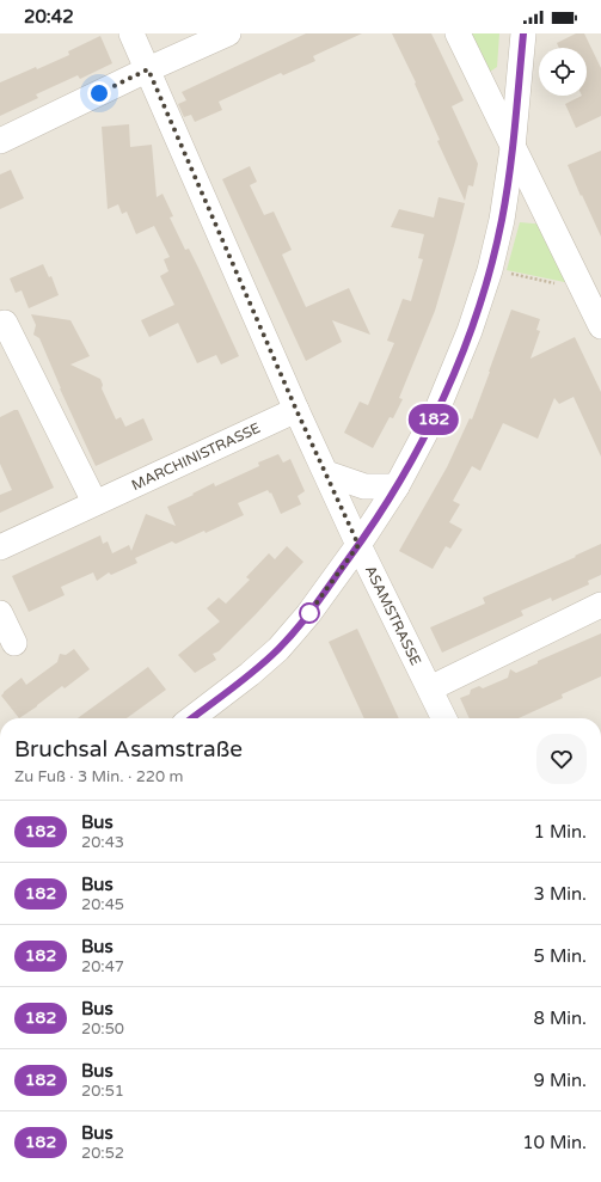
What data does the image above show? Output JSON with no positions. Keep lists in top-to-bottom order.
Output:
{
  "streets": {
    "street": ["MARCHINISTRASSE", "ASAMSTRASSE"]
  },
  "crossings": [
    ["MARCHINISTRASSE", "ASAMSTRASSE"]
  ],
  "lines": ["bus line 182"],
  "page": {
    "status": "20:42",
    "on_map": "182",
    "heading": ["Bruchsal Asamstraße", "Zu Fuß · 3 Min. · 220 m"],
    "list": [
      {
        "mark": "182",
        "name": "Bus",
        "note": "20:43",
        "value": "1 Min."
      },
      {
        "mark": "182",
        "name": "Bus",
        "note": "20:45",
        "value": "3 Min."
      },
      {
        "mark": "182",
        "name": "Bus",
        "note": "20:47",
        "value": "5 Min."
      },
      {
        "mark": "182",
        "name": "Bus",
        "note": "20:50",
        "value": "8 Min."
      },
      {
        "mark": "182",
        "name": "Bus",
        "note": "20:51",
        "value": "9 Min."
      },
      {
        "mark": "182",
        "name": "Bus",
        "note": "20:52",
        "value": "10 Min."
      }
    ]
  }
}
